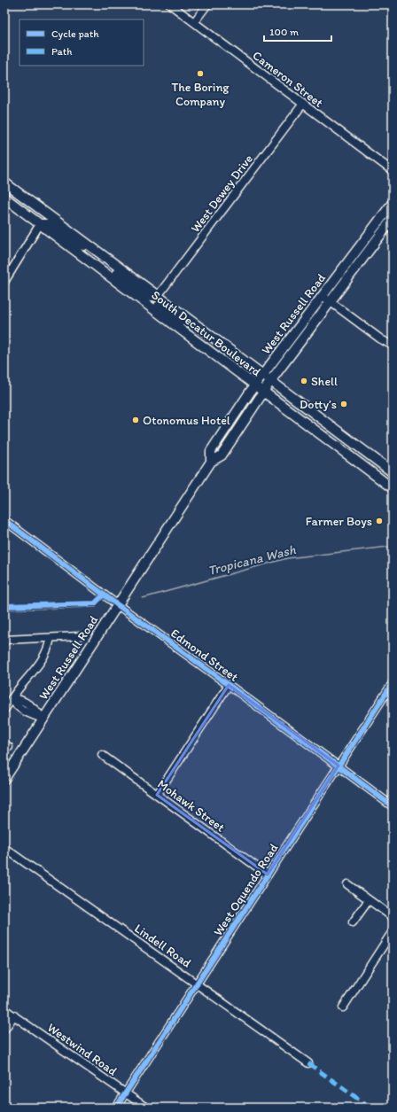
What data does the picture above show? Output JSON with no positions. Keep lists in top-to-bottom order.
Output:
{
  "streets": {
    "main road": ["West Russell Road", "South Decatur Boulevard"],
    "street": [
      "Cameron Street",
      "West Dewey Drive",
      "Edmond Street",
      "Mohawk Street",
      "West Oquendo Road",
      "Lindell Road",
      "Westwind Road"
    ]
  },
  "crossings": [
    ["Cameron Street", "West Dewey Drive"],
    ["West Dewey Drive", "South Decatur Boulevard"],
    ["West Russell Road", "South Decatur Boulevard"],
    ["West Russell Road", "Edmond Street"],
    ["Edmond Street", "West Oquendo Road"],
    ["Mohawk Street", "West Oquendo Road"],
    ["West Oquendo Road", "Lindell Road"],
    ["West Oquendo Road", "Westwind Road"]
  ],
  "water": ["Tropicana Wash"],
  "places": [
    "The Boring Company",
    "Shell",
    "Dotty’s",
    "Otonomus Hotel",
    "Farmer Boys"
  ],
  "legend": ["Cycle path", "Path"],
  "scale_bar": "100 m"
}
